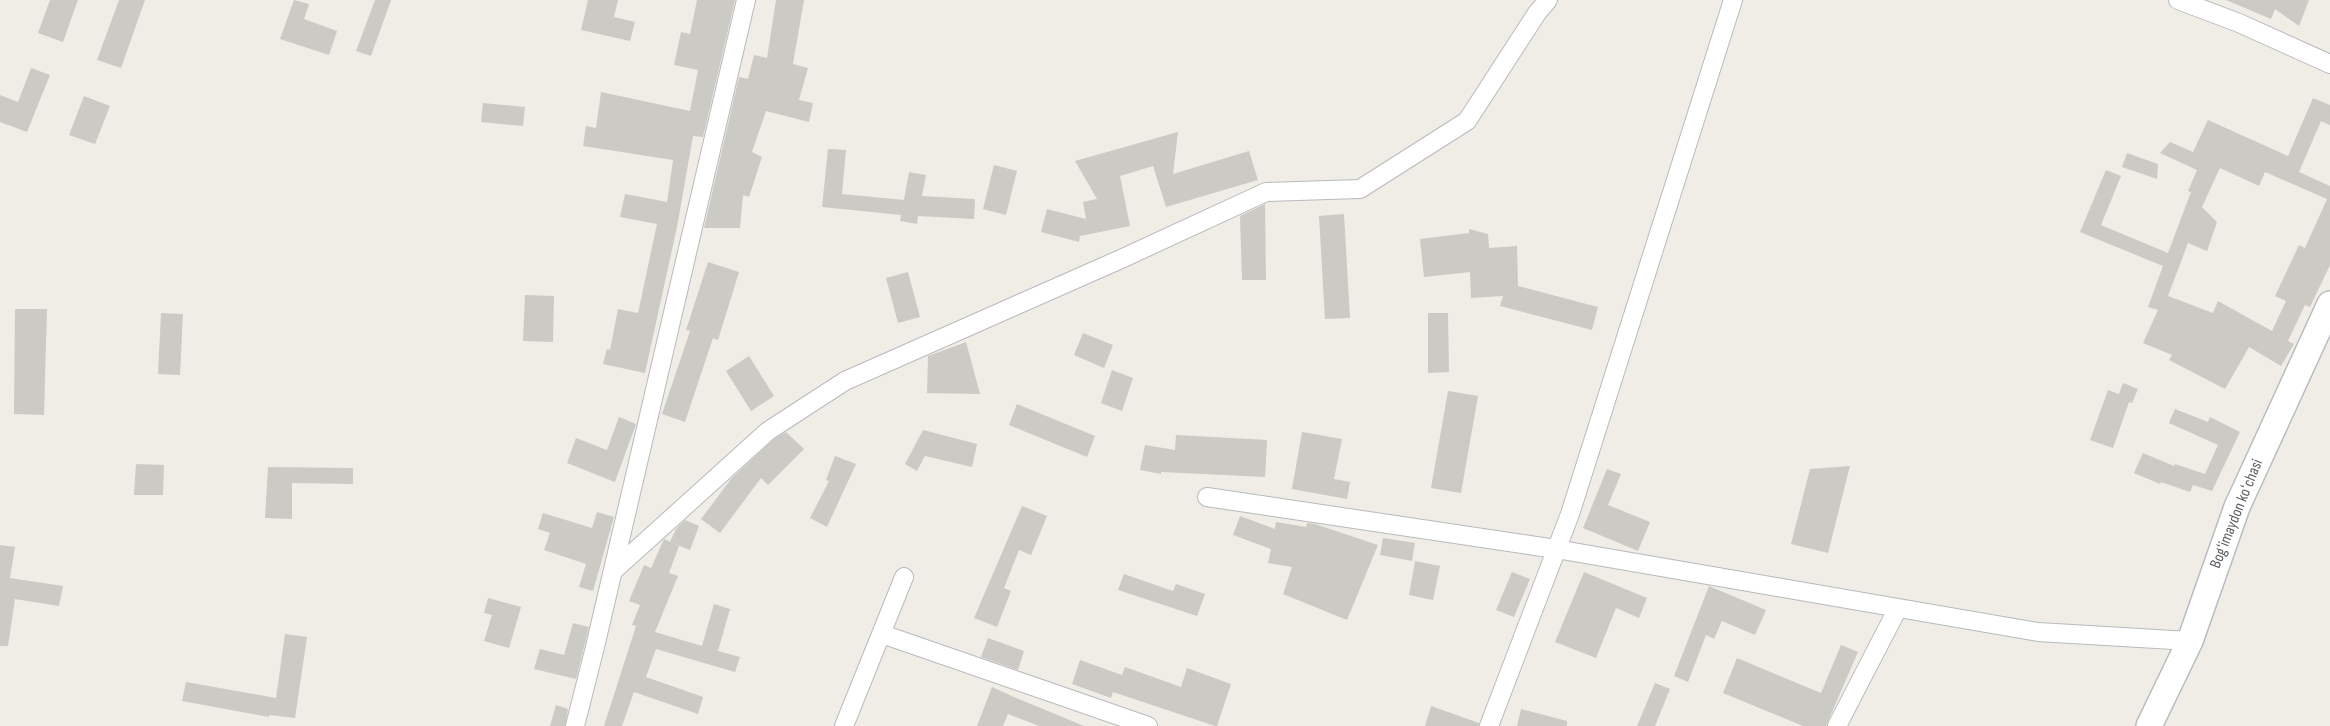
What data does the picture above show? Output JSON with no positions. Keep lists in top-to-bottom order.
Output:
{
  "streets": {
    "main road": ["Bogʻimaydon koʻchasi"]
  }
}
